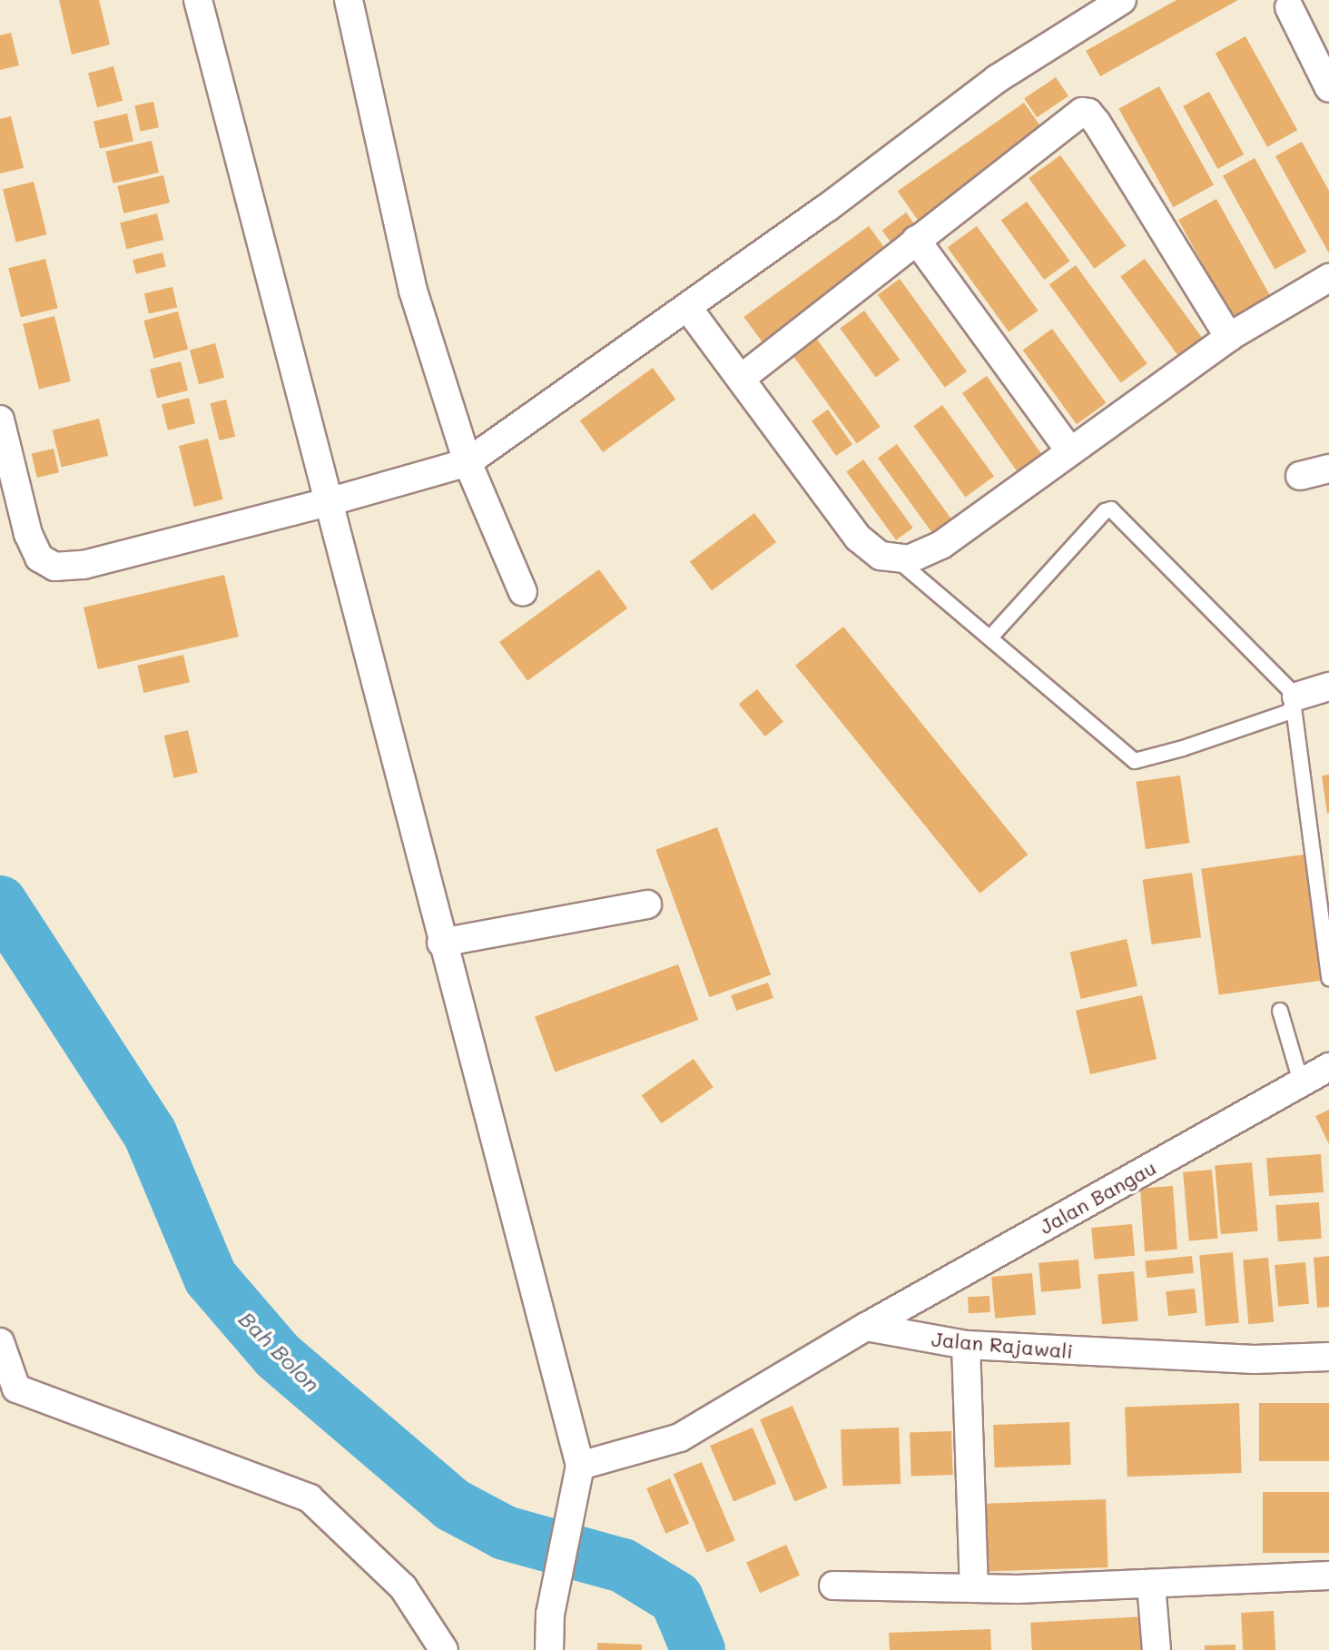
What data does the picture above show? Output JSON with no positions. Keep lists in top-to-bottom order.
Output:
{
  "streets": {
    "street": ["Jalan Bangau", "Jalan Rajawali"]
  },
  "crossings": [
    ["Jalan Bangau", "Jalan Rajawali"]
  ],
  "water": ["Bah Bolon"]
}
